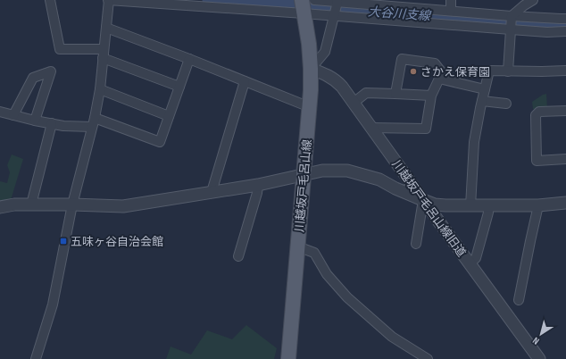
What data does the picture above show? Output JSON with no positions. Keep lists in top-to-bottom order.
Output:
{
  "streets": {
    "main road": ["川越坂戸毛呂山線"],
    "street": ["川越坂戸毛呂山線旧道"]
  },
  "crossings": [
    ["川越坂戸毛呂山線", "川越坂戸毛呂山線旧道"]
  ],
  "water": ["大谷川支線"],
  "places": {
    "other": ["さかえ保育園"],
    "transit": ["五味ヶ谷自治会館"]
  },
  "north": "bottom left"
}
